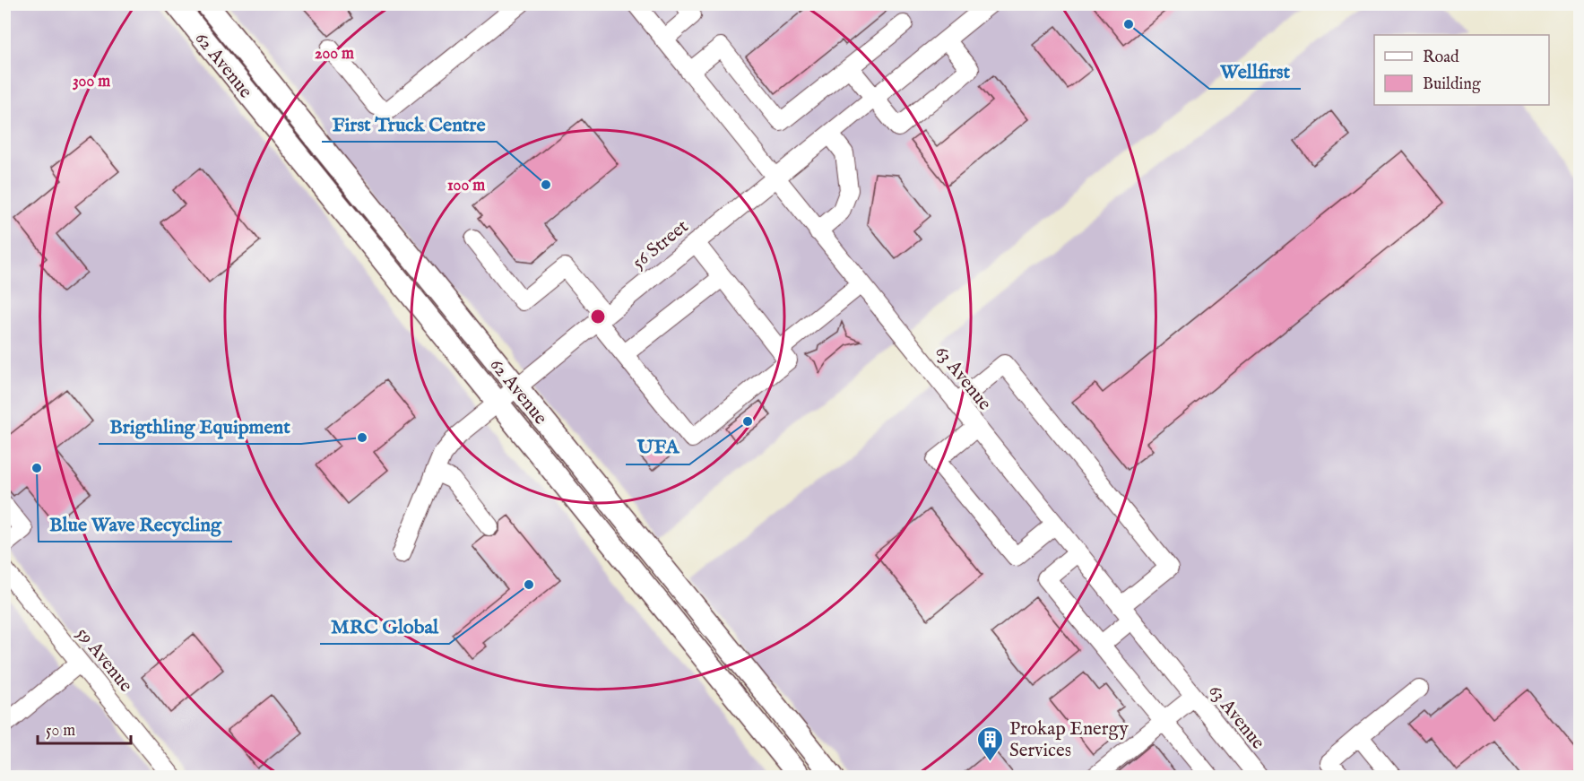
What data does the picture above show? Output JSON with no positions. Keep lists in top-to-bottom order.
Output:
{
  "streets": {
    "main road": ["62 Avenue"],
    "street": ["56 Street", "63 Avenue", "59 Avenue"]
  },
  "crossings": [
    ["62 Avenue", "56 Street"],
    ["56 Street", "63 Avenue"]
  ],
  "places": {
    "other": [
      "Wellfirst",
      "First Truck Centre",
      "UFA",
      "Brigthling Equipment",
      "Blue Wave Recycling",
      "MRC Global"
    ],
    "building": ["Prokap Energy Services"]
  },
  "legend": ["Road", "Building"],
  "scale_bar": "50 m",
  "rings": ["200 m", "300 m", "100 m"]
}
